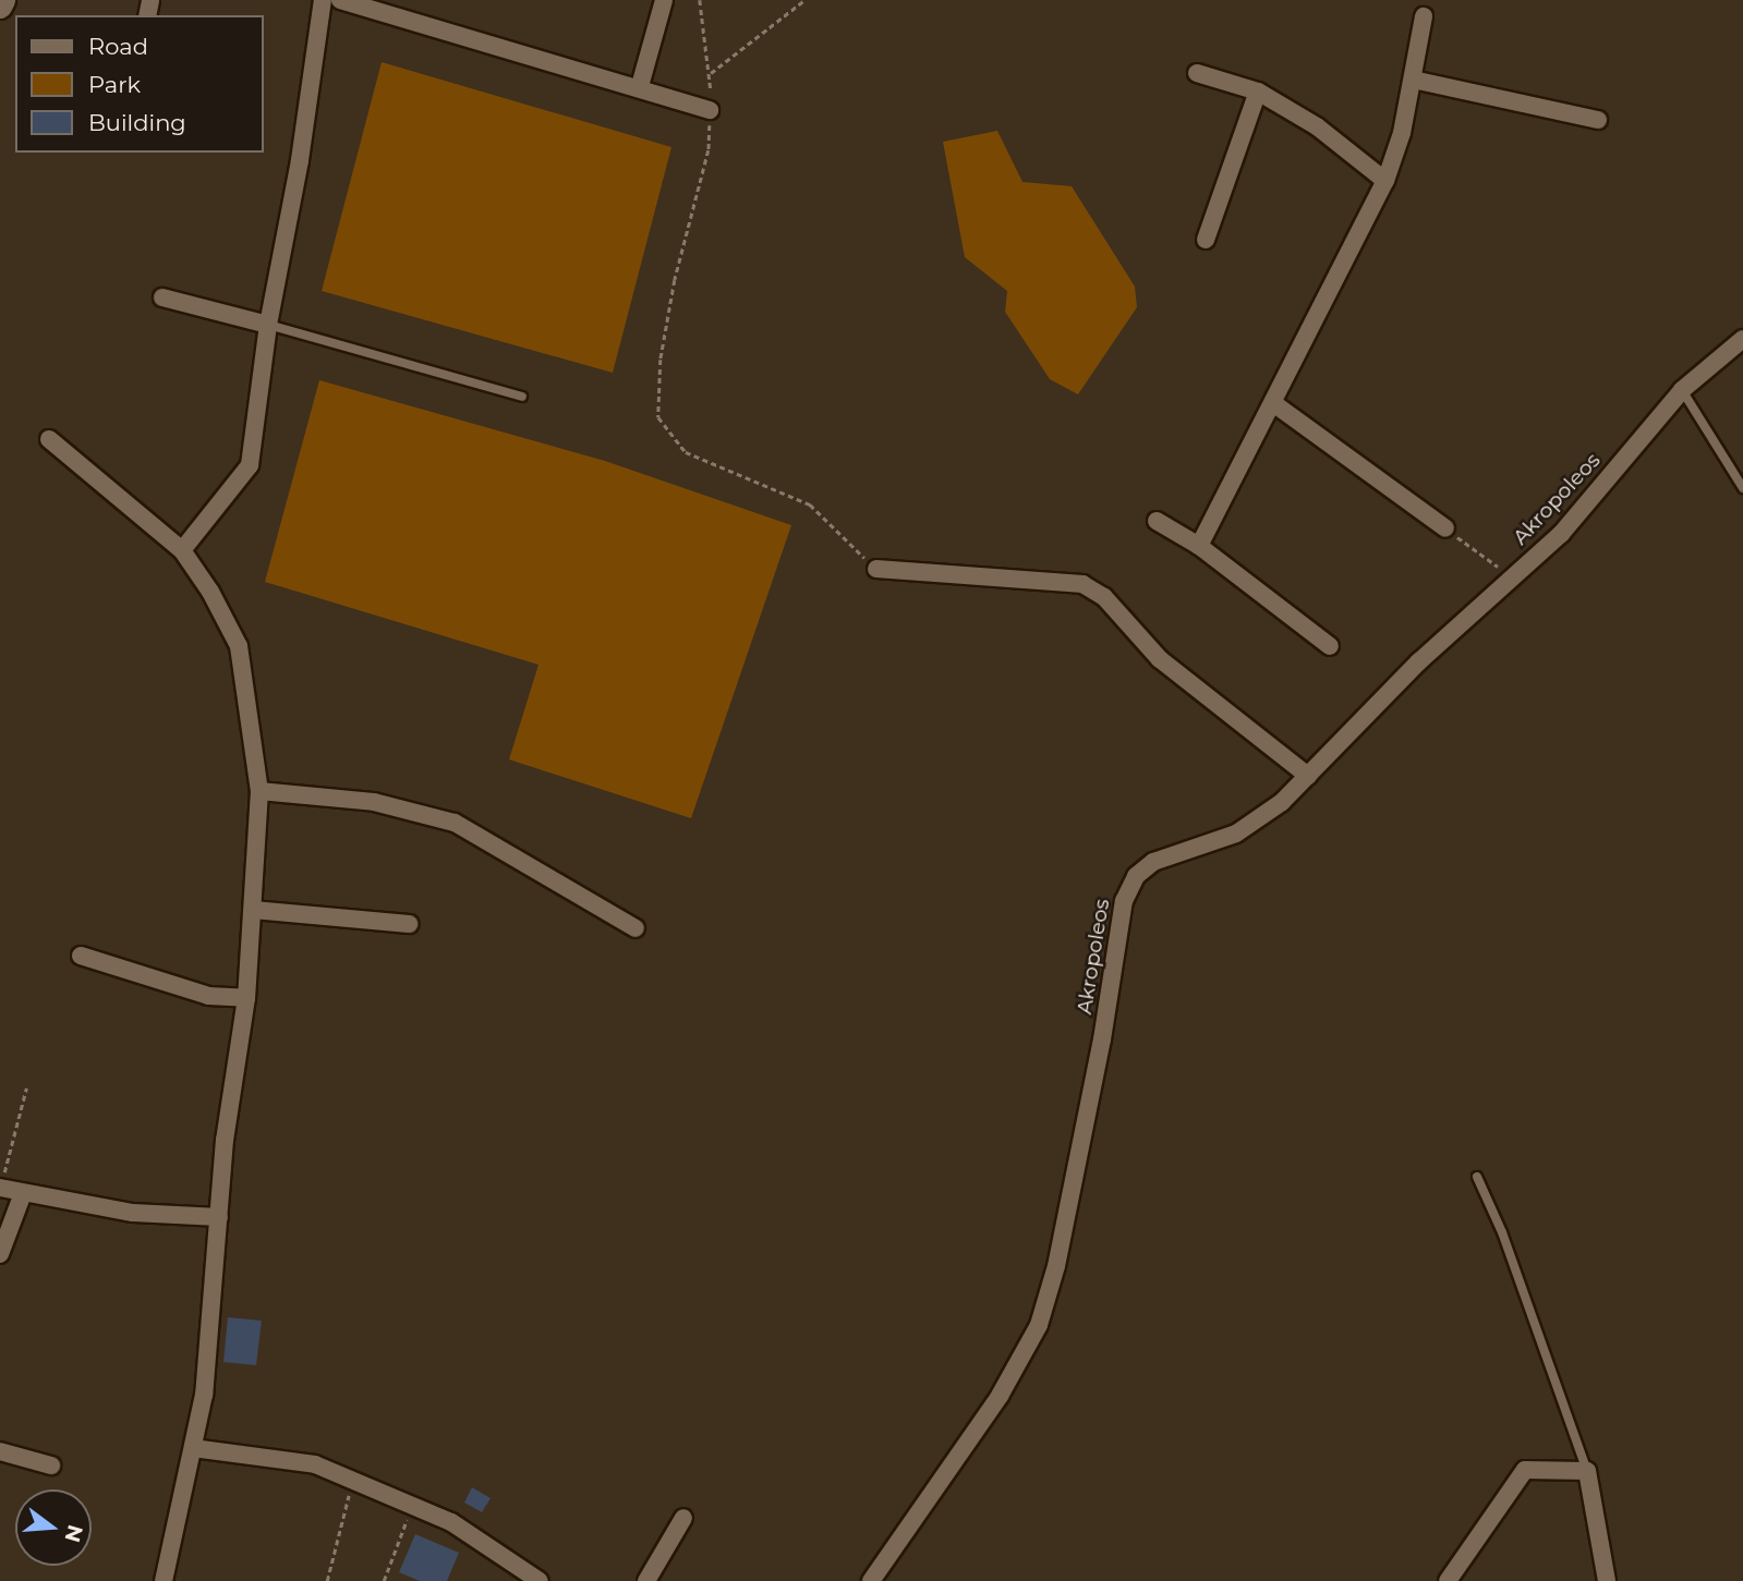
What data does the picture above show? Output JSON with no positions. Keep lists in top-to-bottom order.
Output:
{
  "streets": {
    "street": ["Akropoleos"]
  },
  "legend": ["Road", "Park", "Building"],
  "north": "right"
}
